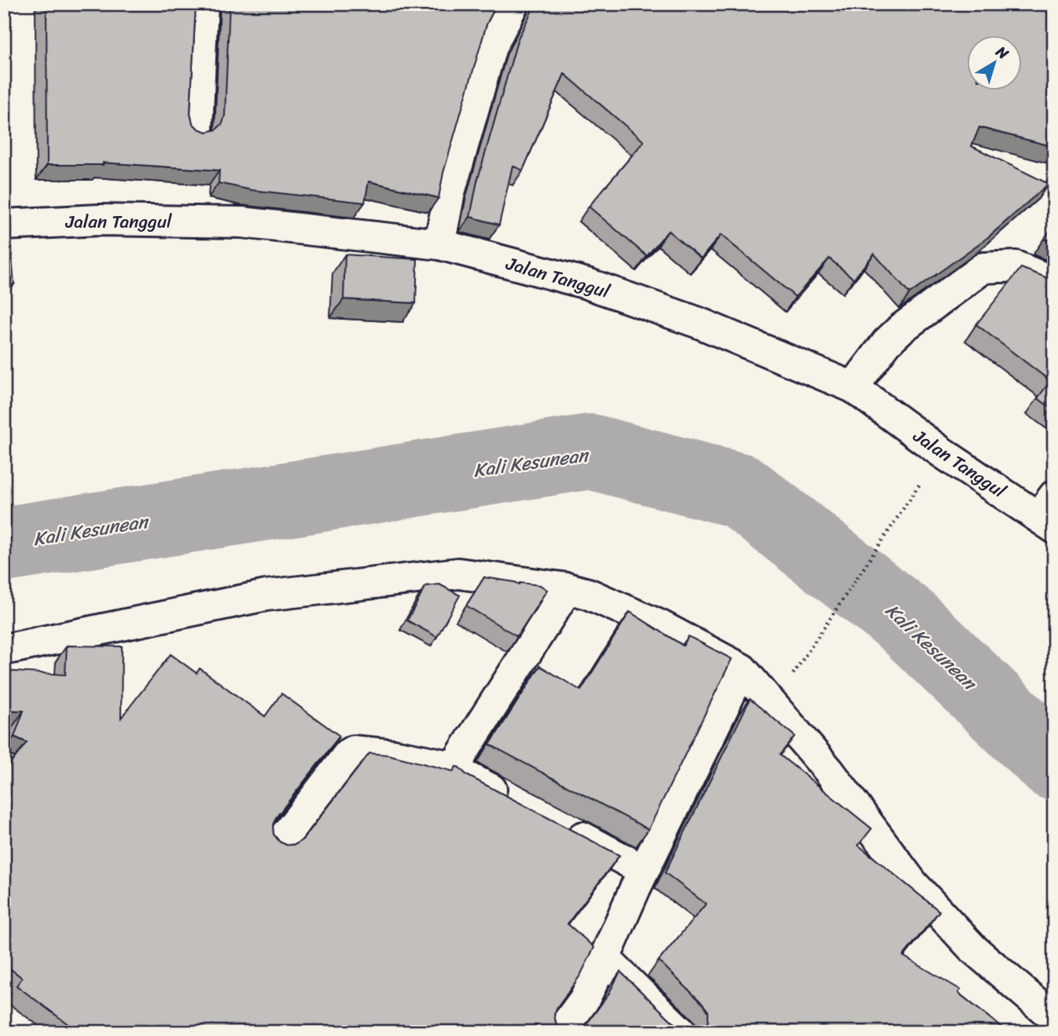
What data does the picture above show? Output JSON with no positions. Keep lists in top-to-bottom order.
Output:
{
  "streets": {
    "street": ["Jalan Tanggul"]
  },
  "water": ["Kali Kesunean"],
  "north": "top right"
}
